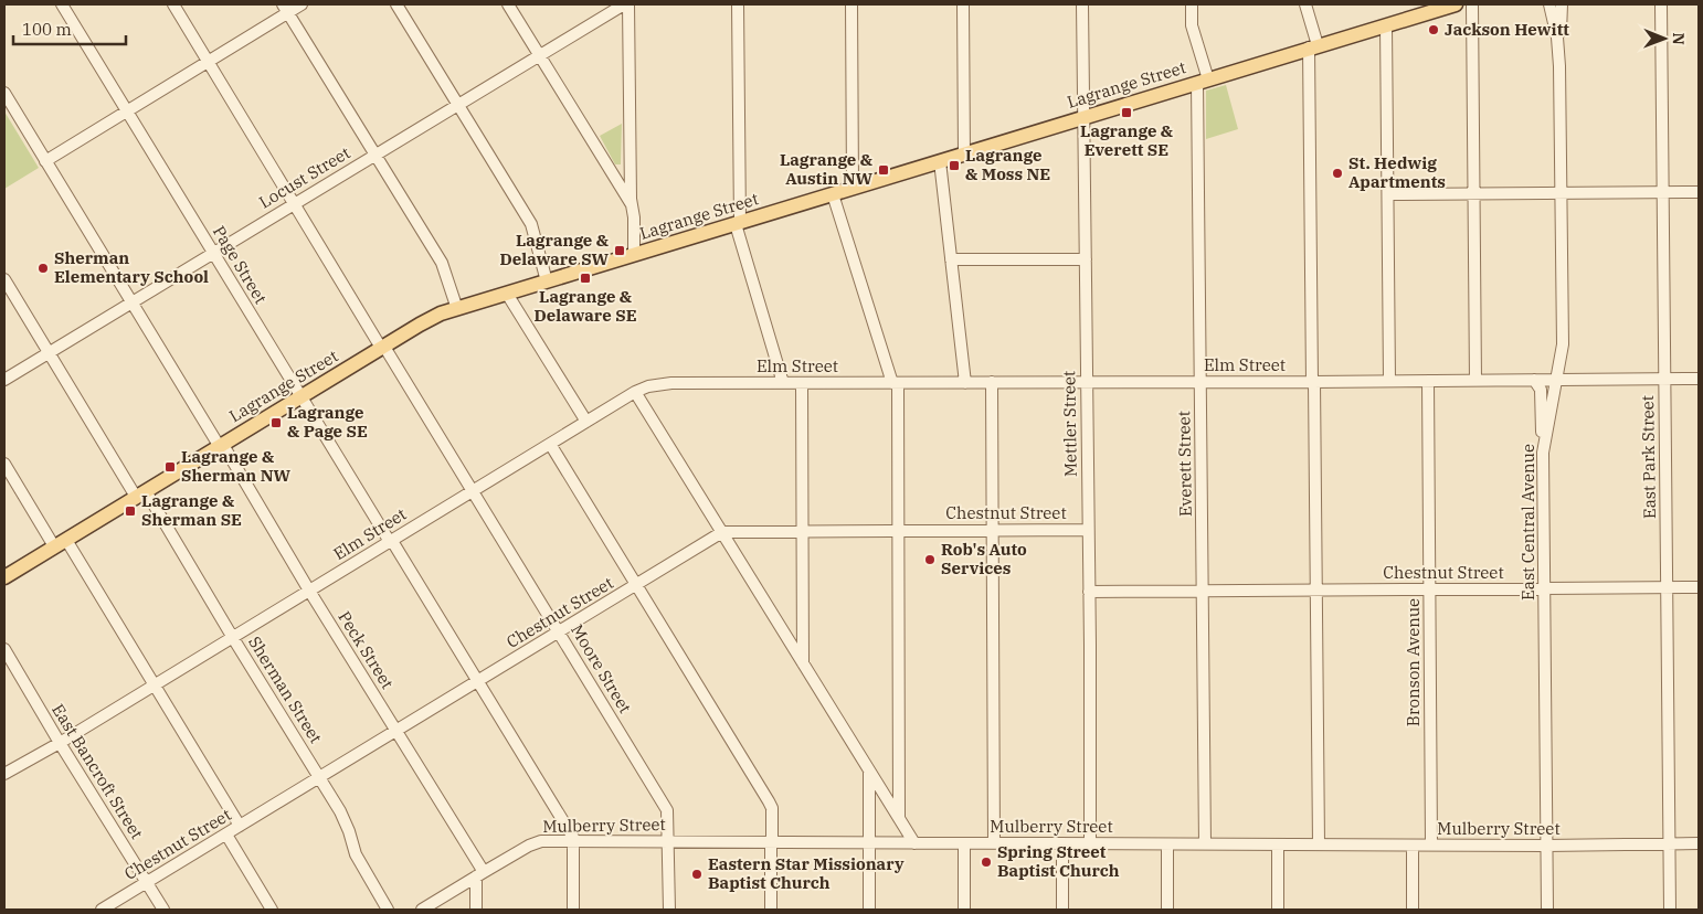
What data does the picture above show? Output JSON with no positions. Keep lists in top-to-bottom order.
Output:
{
  "streets": {
    "main road": ["Lagrange Street"],
    "street": [
      "Locust Street",
      "Page Street",
      "Elm Street",
      "Mettler Street",
      "East Park Street",
      "Everett Street",
      "Chestnut Street",
      "East Central Avenue",
      "Peck Street",
      "Bronson Avenue",
      "Moore Street",
      "Sherman Street",
      "East Bancroft Street",
      "Mulberry Street"
    ]
  },
  "crossings": [
    ["Lagrange Street", "Page Street"],
    ["Lagrange Street", "Mettler Street"],
    ["Lagrange Street", "Everett Street"],
    ["Lagrange Street", "Peck Street"],
    ["Lagrange Street", "Moore Street"],
    ["Lagrange Street", "Sherman Street"],
    ["Locust Street", "Page Street"],
    ["Locust Street", "Peck Street"],
    ["Locust Street", "Moore Street"],
    ["Locust Street", "Sherman Street"],
    ["Page Street", "Elm Street"],
    ["Page Street", "Chestnut Street"],
    ["Page Street", "Mulberry Street"],
    ["Elm Street", "Mettler Street"],
    ["Elm Street", "East Park Street"],
    ["Elm Street", "Everett Street"],
    ["Elm Street", "East Central Avenue"],
    ["Elm Street", "Peck Street"],
    ["Elm Street", "Bronson Avenue"],
    ["Elm Street", "Moore Street"],
    ["Elm Street", "Sherman Street"],
    ["Elm Street", "East Bancroft Street"],
    ["Mettler Street", "Chestnut Street"],
    ["Mettler Street", "Mulberry Street"],
    ["East Park Street", "Chestnut Street"],
    ["East Park Street", "Mulberry Street"],
    ["Everett Street", "Chestnut Street"],
    ["Everett Street", "Mulberry Street"],
    ["Chestnut Street", "East Central Avenue"],
    ["Chestnut Street", "Peck Street"],
    ["Chestnut Street", "Bronson Avenue"],
    ["Chestnut Street", "Moore Street"],
    ["Chestnut Street", "Sherman Street"],
    ["Chestnut Street", "East Bancroft Street"],
    ["East Central Avenue", "Mulberry Street"],
    ["Peck Street", "Mulberry Street"],
    ["Bronson Avenue", "Mulberry Street"],
    ["Moore Street", "Mulberry Street"]
  ],
  "places": {
    "other": [
      "Jackson Hewitt",
      "St. Hedwig Apartments",
      "Sherman Elementary School",
      "Rob's Auto Services",
      "Spring Street Baptist Church",
      "Eastern Star Missionary Baptist Church"
    ],
    "transit": [
      "Lagrange & Everett SE",
      "Lagrange & Moss NE",
      "Lagrange & Austin NW",
      "Lagrange & Delaware SW",
      "Lagrange & Delaware SE",
      "Lagrange & Page SE",
      "Lagrange & Sherman NW",
      "Lagrange & Sherman SE"
    ]
  },
  "scale_bar": "100 m",
  "north": "right"
}
